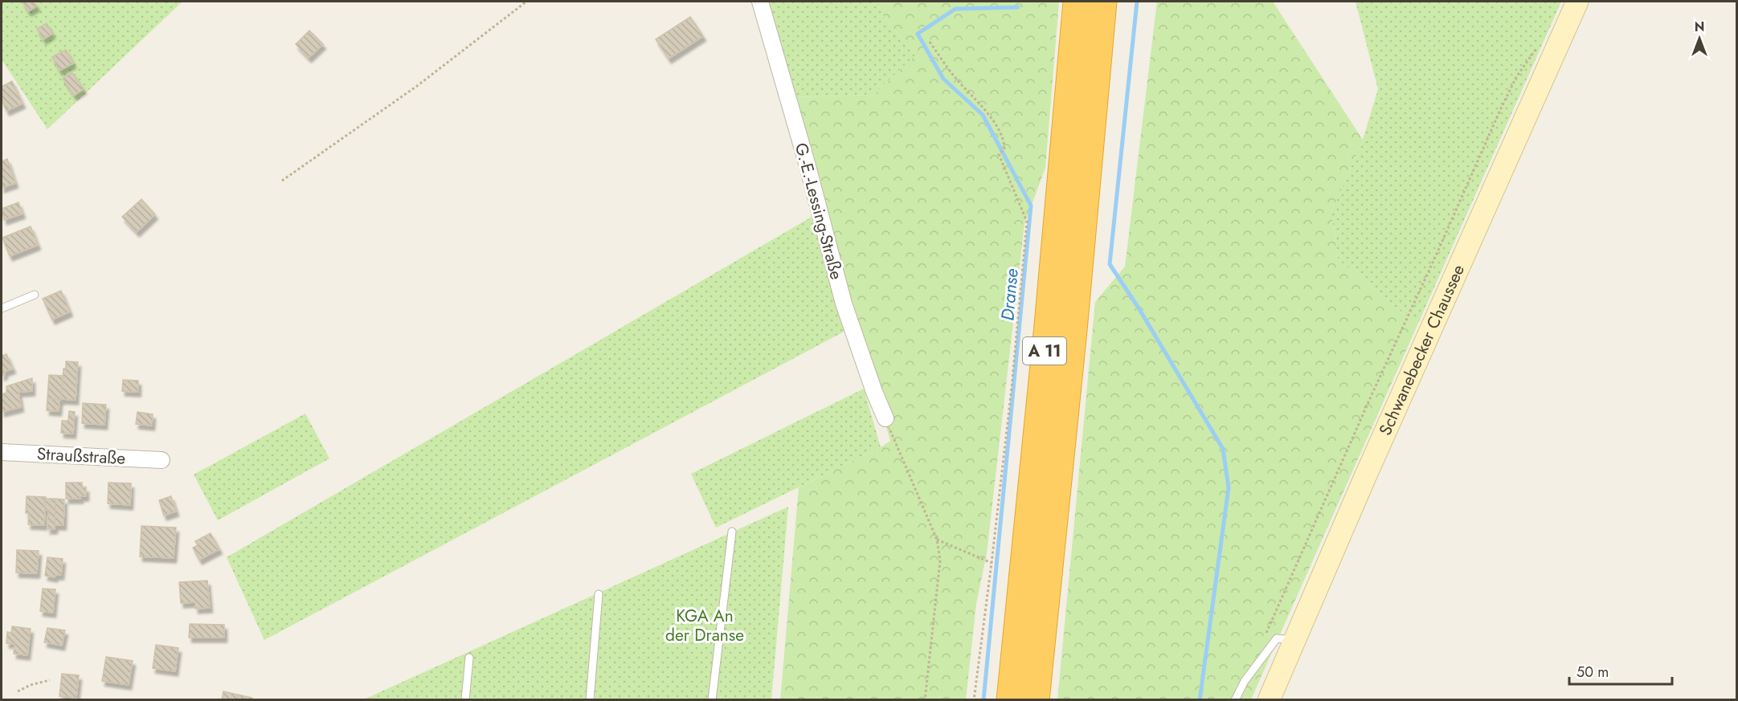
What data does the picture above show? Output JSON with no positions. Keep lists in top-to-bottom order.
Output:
{
  "streets": {
    "highway": ["A 11"],
    "main road": ["Schwanebecker Chaussee"],
    "street": ["G.-E.-Lessing-Straße", "Straußstraße"]
  },
  "water": ["Dranse"],
  "parks": ["KGA An der Dranse"],
  "scale_bar": "50 m",
  "north": "top"
}
